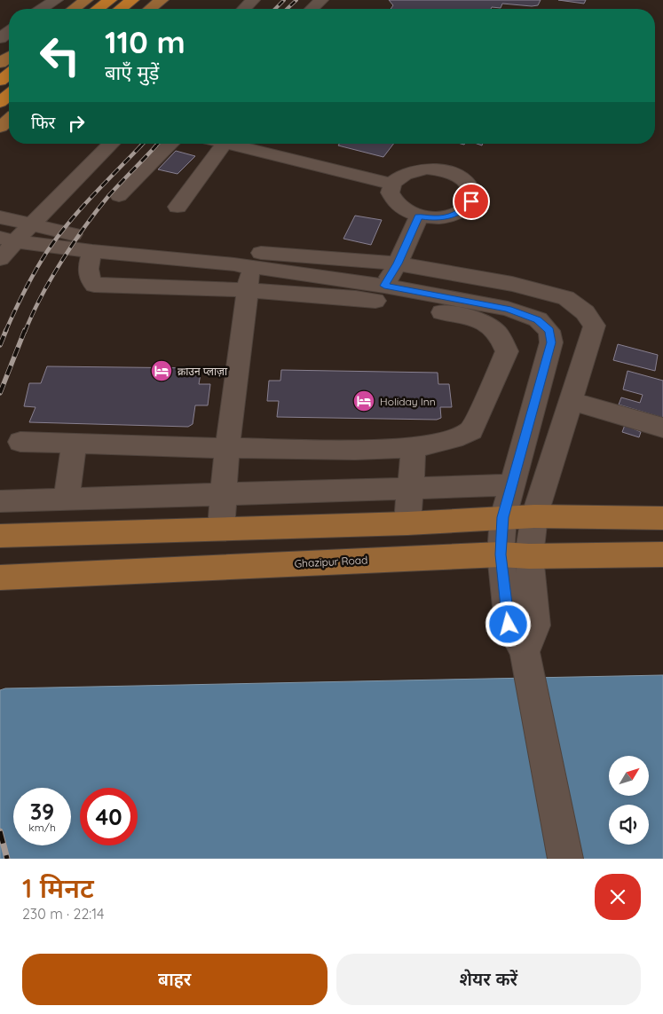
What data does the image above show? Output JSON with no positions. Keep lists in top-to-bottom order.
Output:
{
  "streets": {
    "main road": ["Ghazipur Road"]
  },
  "places": {
    "hotel": ["क्राउन प्लाज़ा", "Holiday Inn"]
  },
  "north": "top right",
  "page": {
    "turn": ["110 m", "बाएँ मुड़ें"],
    "then": "फिर",
    "speed": "39 km/h",
    "limit": "40",
    "heading": ["1 मिनट", "230 m · 22:14"],
    "buttons": ["बाहर", "शेयर करें"]
  }
}
